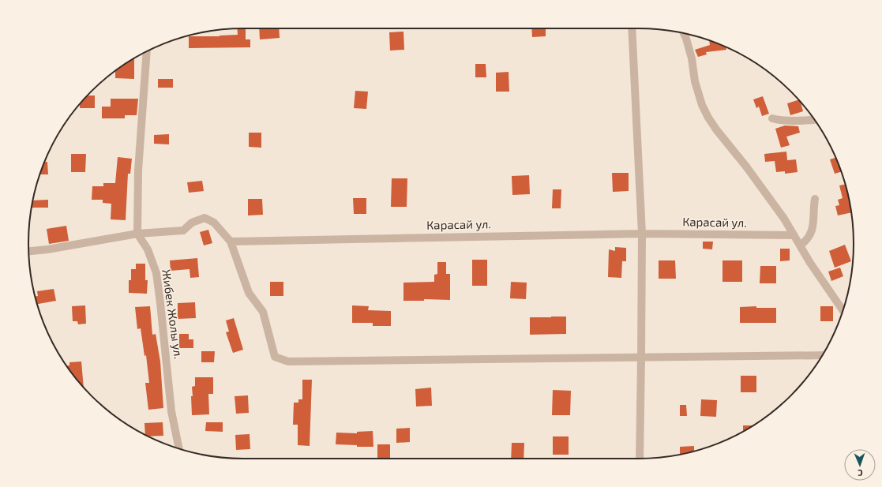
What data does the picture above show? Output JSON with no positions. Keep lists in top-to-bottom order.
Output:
{
  "streets": {
    "street": ["Карасай ул.", "Жибек Жолы ул."]
  },
  "north": "bottom"
}
